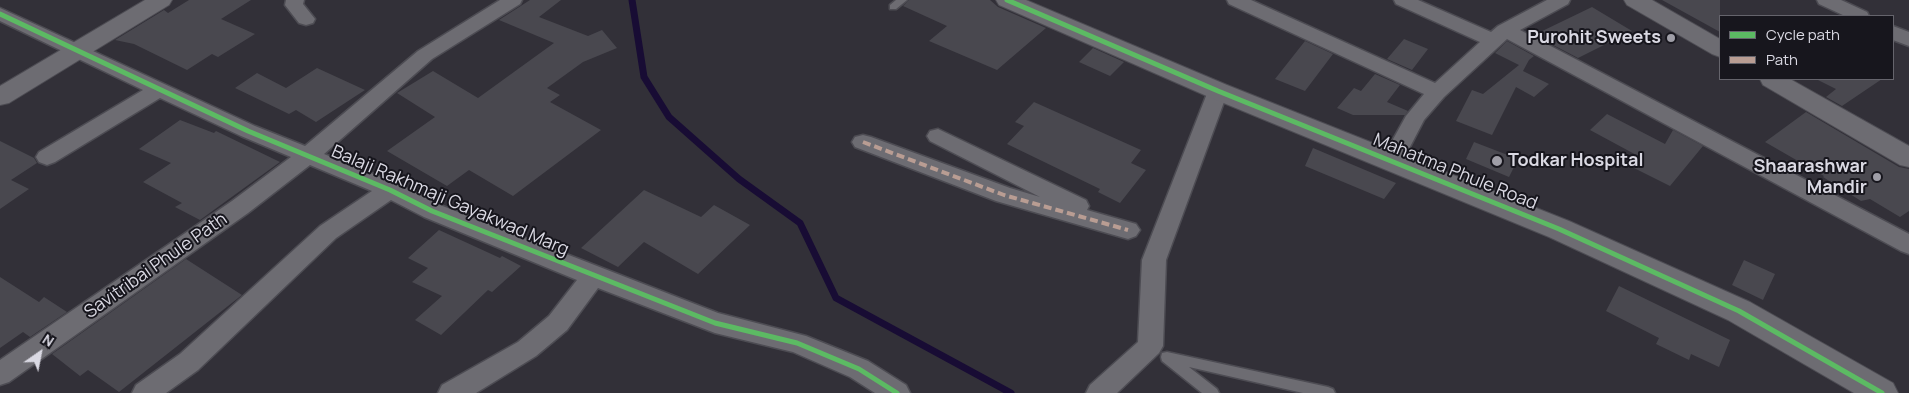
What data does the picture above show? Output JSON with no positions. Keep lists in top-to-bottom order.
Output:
{
  "streets": {
    "street": ["Mahatma Phule Road", "Balaji Rakhmaji Gayakwad Marg", "Savitribai Phule Path"]
  },
  "crossings": [
    ["Balaji Rakhmaji Gayakwad Marg", "Savitribai Phule Path"]
  ],
  "places": ["Purohit Sweets", "Todkar Hospital", "Shaarashwar Mandir"],
  "legend": ["Cycle path", "Path"],
  "north": "top right"
}
